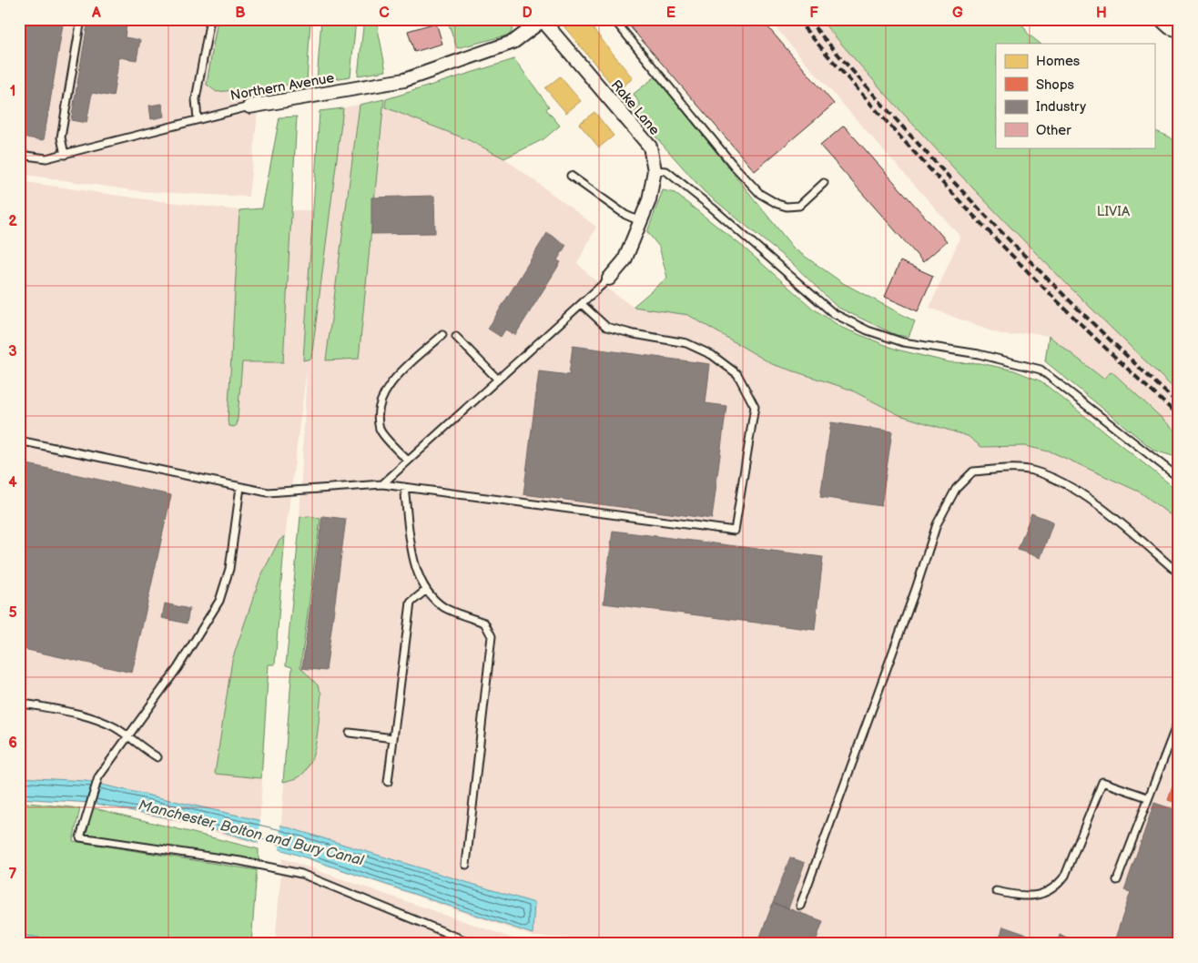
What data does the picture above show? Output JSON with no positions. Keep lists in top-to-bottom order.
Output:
{
  "streets": {
    "street": ["Northern Avenue", "Rake Lane"]
  },
  "crossings": [
    ["Northern Avenue", "Rake Lane"]
  ],
  "water": ["Manchester, Bolton and Bury Canal"],
  "parks": ["LIVIA"],
  "legend": [
    "Homes",
    "Shops",
    "Industry",
    "Other"
  ],
  "grid": {
    "columns": [
      "A",
      "B",
      "C",
      "D",
      "E",
      "F",
      "G",
      "H"
    ],
    "rows": [
      "1",
      "2",
      "3",
      "4",
      "5",
      "6",
      "7"
    ]
  }
}
